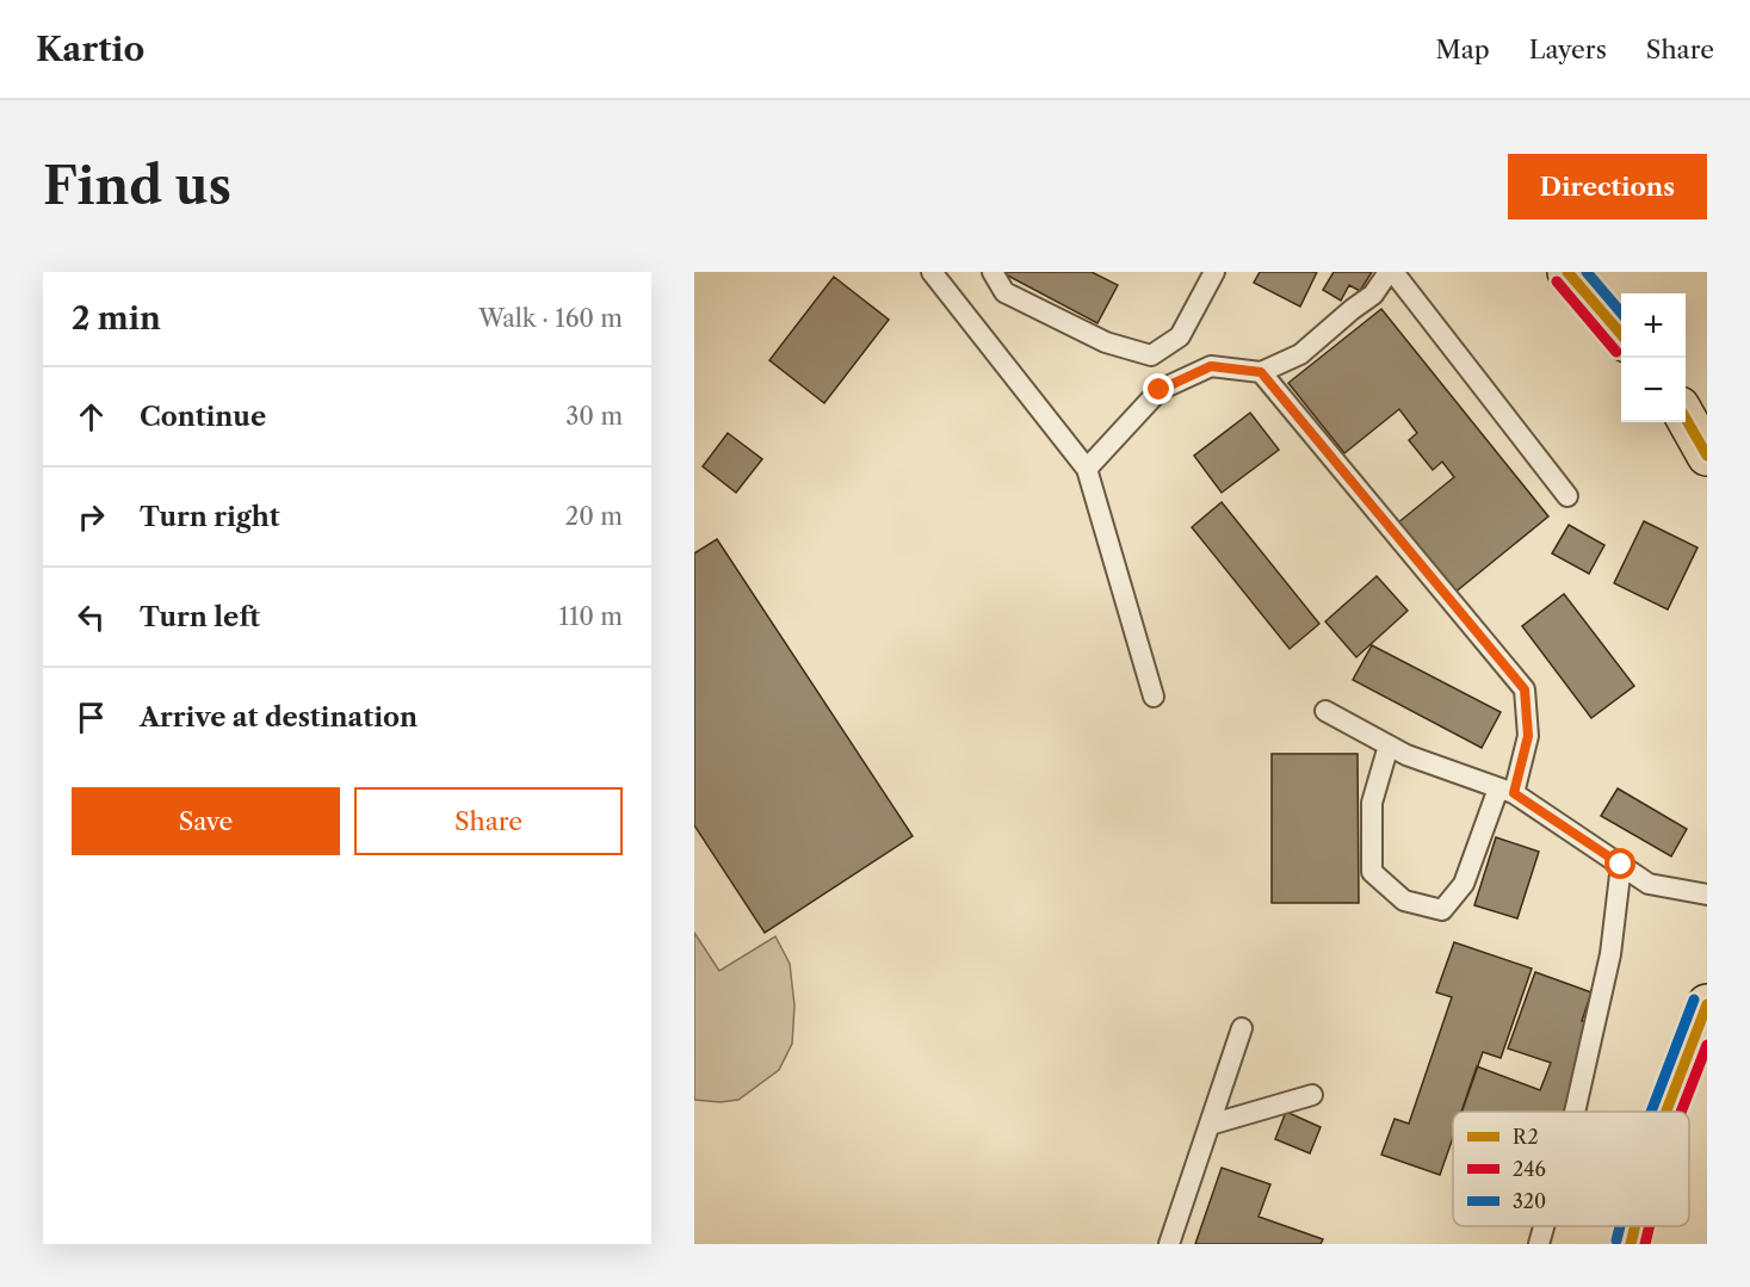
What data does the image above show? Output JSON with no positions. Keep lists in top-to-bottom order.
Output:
{
  "lines": ["transit line R2", "transit line 320", "transit line 246"],
  "legend": ["R2", "246", "320"],
  "page": {
    "header": "Kartio",
    "nav": ["Map", "Layers", "Share"],
    "buttons": [
      "Directions",
      ["Save", "Share"]
    ],
    "title": "Find us",
    "heading": ["2 min", "Walk · 160 m"],
    "map_buttons": ["+", "−"],
    "list": [
      ["Continue", "30 m"],
      ["Turn right", "20 m"],
      ["Turn left", "110 m"],
      "Arrive at destination"
    ]
  }
}
